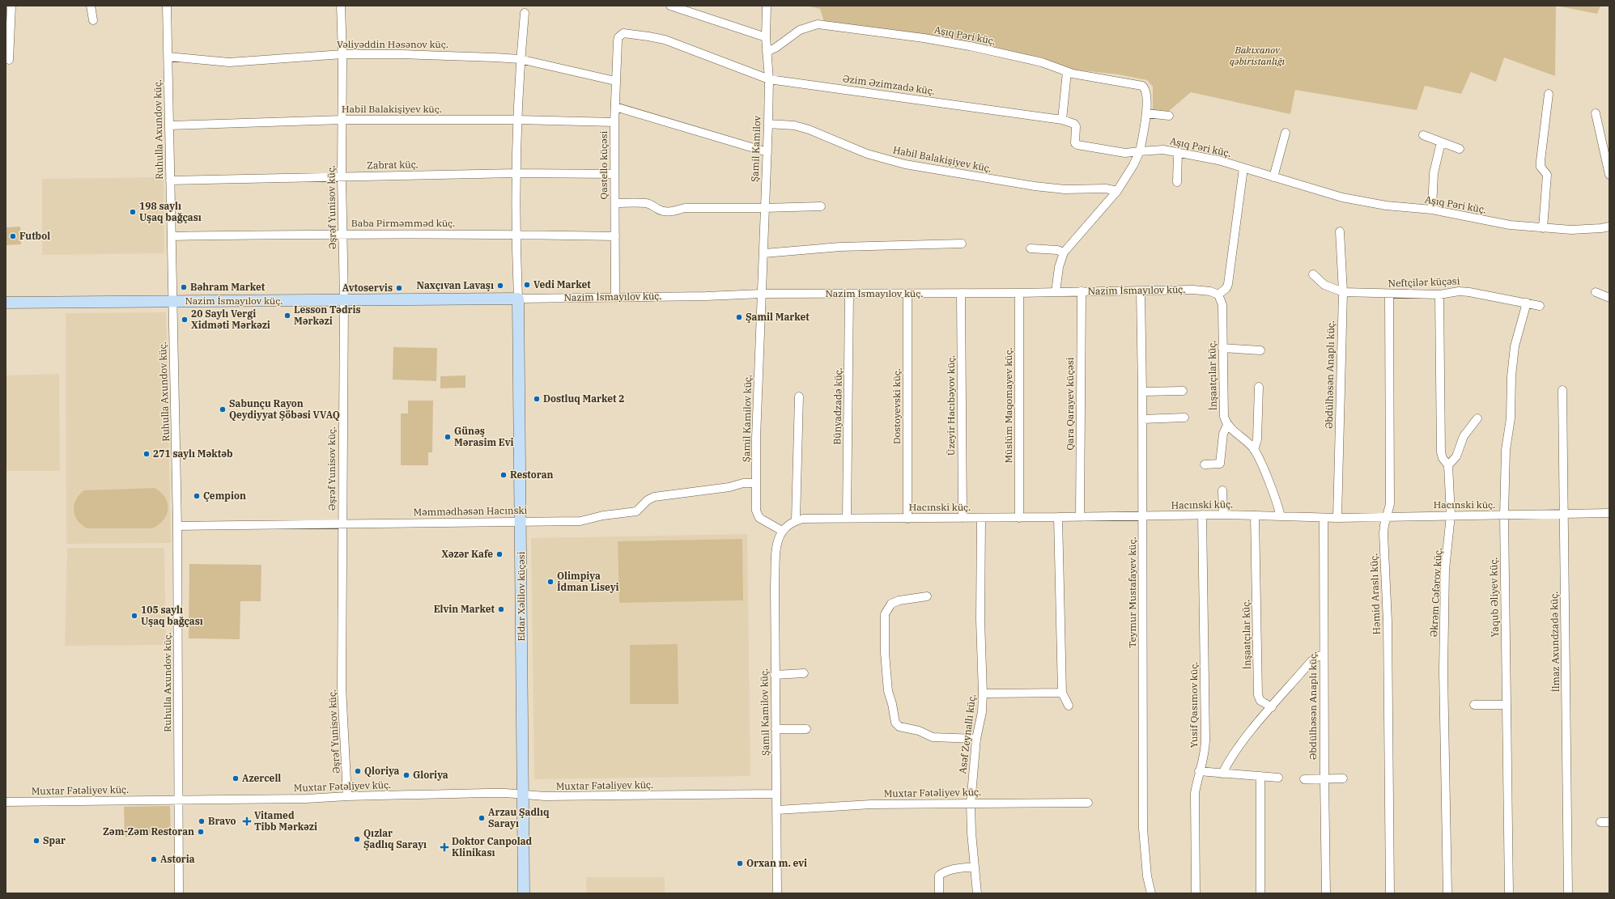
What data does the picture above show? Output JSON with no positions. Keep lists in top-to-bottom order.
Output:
{
  "streets": {
    "street": [
      "Aşıq Pəri küç.",
      "Vəliyəddin Həsənov küç.",
      "Əzim Əzimzadə küç.",
      "Habil Balakişiyev küç.",
      "Ruhulla Axundov küç.",
      "Şamil Kamilov",
      "Zabrat küç.",
      "Qastello küçəsi",
      "Əşrəf Yunisov küç.",
      "Baba Pirməmməd küç.",
      "Neftçilər küçəsi",
      "Nazim İsmayılov küç.",
      "Əbdülhəsən Anaplı küç.",
      "İnşaatçılar küç.",
      "Qara Qarayev küçəsi",
      "Üzeyir Hacıbəyov küç.",
      "Müslüm Maqomayev küç.",
      "Bünyadzadə küç.",
      "Dostoyevski küç.",
      "Şamil Kamilov küç.",
      "Hacınski küç.",
      "Məmmədhəsən Hacınski",
      "Teymur Mustafayev küç.",
      "Əkrəm Cəfərov küç.",
      "Həmid Araslı küç.",
      "Eldar Xəlilov küçəsi",
      "Yaqub Əliyev küç.",
      "İlmaz Axundzadə küç.",
      "Yusif Qasımov küç.",
      "Asəf Zeynallı küç.",
      "Muxtar Fətəliyev küç."
    ]
  },
  "crossings": [
    ["Aşıq Pəri küç.", "Əzim Əzimzadə küç."],
    ["Aşıq Pəri küç.", "Şamil Kamilov"],
    ["Vəliyəddin Həsənov küç.", "Ruhulla Axundov küç."],
    ["Vəliyəddin Həsənov küç.", "Qastello küçəsi"],
    ["Vəliyəddin Həsənov küç.", "Əşrəf Yunisov küç."],
    ["Əzim Əzimzadə küç.", "Şamil Kamilov"],
    ["Əzim Əzimzadə küç.", "Qastello küçəsi"],
    ["Habil Balakişiyev küç.", "Ruhulla Axundov küç."],
    ["Habil Balakişiyev küç.", "Şamil Kamilov"],
    ["Habil Balakişiyev küç.", "Qastello küçəsi"],
    ["Habil Balakişiyev küç.", "Əşrəf Yunisov küç."],
    ["Ruhulla Axundov küç.", "Zabrat küç."],
    ["Ruhulla Axundov küç.", "Baba Pirməmməd küç."],
    ["Ruhulla Axundov küç.", "Nazim İsmayılov küç."],
    ["Ruhulla Axundov küç.", "Məmmədhəsən Hacınski"],
    ["Ruhulla Axundov küç.", "Muxtar Fətəliyev küç."],
    ["Şamil Kamilov", "Nazim İsmayılov küç."],
    ["Şamil Kamilov", "Şamil Kamilov küç."],
    ["Zabrat küç.", "Qastello küçəsi"],
    ["Zabrat küç.", "Əşrəf Yunisov küç."],
    ["Qastello küçəsi", "Baba Pirməmməd küç."],
    ["Qastello küçəsi", "Nazim İsmayılov küç."],
    ["Əşrəf Yunisov küç.", "Baba Pirməmməd küç."],
    ["Əşrəf Yunisov küç.", "Nazim İsmayılov küç."],
    ["Əşrəf Yunisov küç.", "Məmmədhəsən Hacınski"],
    ["Əşrəf Yunisov küç.", "Muxtar Fətəliyev küç."],
    ["Neftçilər küçəsi", "Əbdülhəsən Anaplı küç."],
    ["Neftçilər küçəsi", "Əkrəm Cəfərov küç."],
    ["Neftçilər küçəsi", "Həmid Araslı küç."],
    ["Neftçilər küçəsi", "Yaqub Əliyev küç."],
    ["Nazim İsmayılov küç.", "İnşaatçılar küç."],
    ["Nazim İsmayılov küç.", "Qara Qarayev küçəsi"],
    ["Nazim İsmayılov küç.", "Üzeyir Hacıbəyov küç."],
    ["Nazim İsmayılov küç.", "Müslüm Maqomayev küç."],
    ["Nazim İsmayılov küç.", "Bünyadzadə küç."],
    ["Nazim İsmayılov küç.", "Dostoyevski küç."],
    ["Nazim İsmayılov küç.", "Şamil Kamilov küç."],
    ["Nazim İsmayılov küç.", "Teymur Mustafayev küç."],
    ["Nazim İsmayılov küç.", "Eldar Xəlilov küçəsi"],
    ["Əbdülhəsən Anaplı küç.", "Hacınski küç."],
    ["İnşaatçılar küç.", "Hacınski küç."],
    ["Qara Qarayev küçəsi", "Hacınski küç."],
    ["Üzeyir Hacıbəyov küç.", "Hacınski küç."],
    ["Müslüm Maqomayev küç.", "Hacınski küç."],
    ["Bünyadzadə küç.", "Hacınski küç."],
    ["Dostoyevski küç.", "Hacınski küç."],
    ["Şamil Kamilov küç.", "Məmmədhəsən Hacınski"],
    ["Şamil Kamilov küç.", "Muxtar Fətəliyev küç."],
    ["Hacınski küç.", "Teymur Mustafayev küç."],
    ["Hacınski küç.", "Əkrəm Cəfərov küç."],
    ["Hacınski küç.", "Həmid Araslı küç."],
    ["Hacınski küç.", "Yaqub Əliyev küç."],
    ["Hacınski küç.", "İlmaz Axundzadə küç."],
    ["Hacınski küç.", "Yusif Qasımov küç."],
    ["Hacınski küç.", "Asəf Zeynallı küç."],
    ["Məmmədhəsən Hacınski", "Eldar Xəlilov küçəsi"],
    ["Eldar Xəlilov küçəsi", "Muxtar Fətəliyev küç."],
    ["Asəf Zeynallı küç.", "Muxtar Fətəliyev küç."]
  ],
  "parks": ["Bakıxanov qəbiristanlığı"],
  "places": {
    "other": [
      "198 saylı Uşaq bağçası",
      "Futbol",
      "Vedi Market",
      "Naxçıvan Lavaşı",
      "Bəhram Market",
      "Avtoservis",
      "Lesson Tədris Mərkəzi",
      "Şamil Market",
      "20 Saylı Vergi Xidməti Mərkəzi",
      "Dostluq Market 2",
      "Sabunçu Rayon Qeydiyyat Şöbəsi VVAQ",
      "Günəş Mərasim Evi",
      "271 saylı Məktəb",
      "Restoran",
      "Çempion",
      "Xəzər Kafe",
      "Olimpiya İdman Liseyi",
      "Elvin Market",
      "105 saylı Uşaq bağçası",
      "Qloriya",
      "Gloriya",
      "Azercell",
      "Arzau Şadlıq Sarayı",
      "Bravo",
      "Zəm-Zəm Restoran",
      "Qızlar Şadlıq Sarayı",
      "Spar",
      "Astoria",
      "Orxan m. evi"
    ],
    "health": ["Vitamed Tibb Mərkəzi", "Doktor Canpolad Klinikası"]
  }
}
